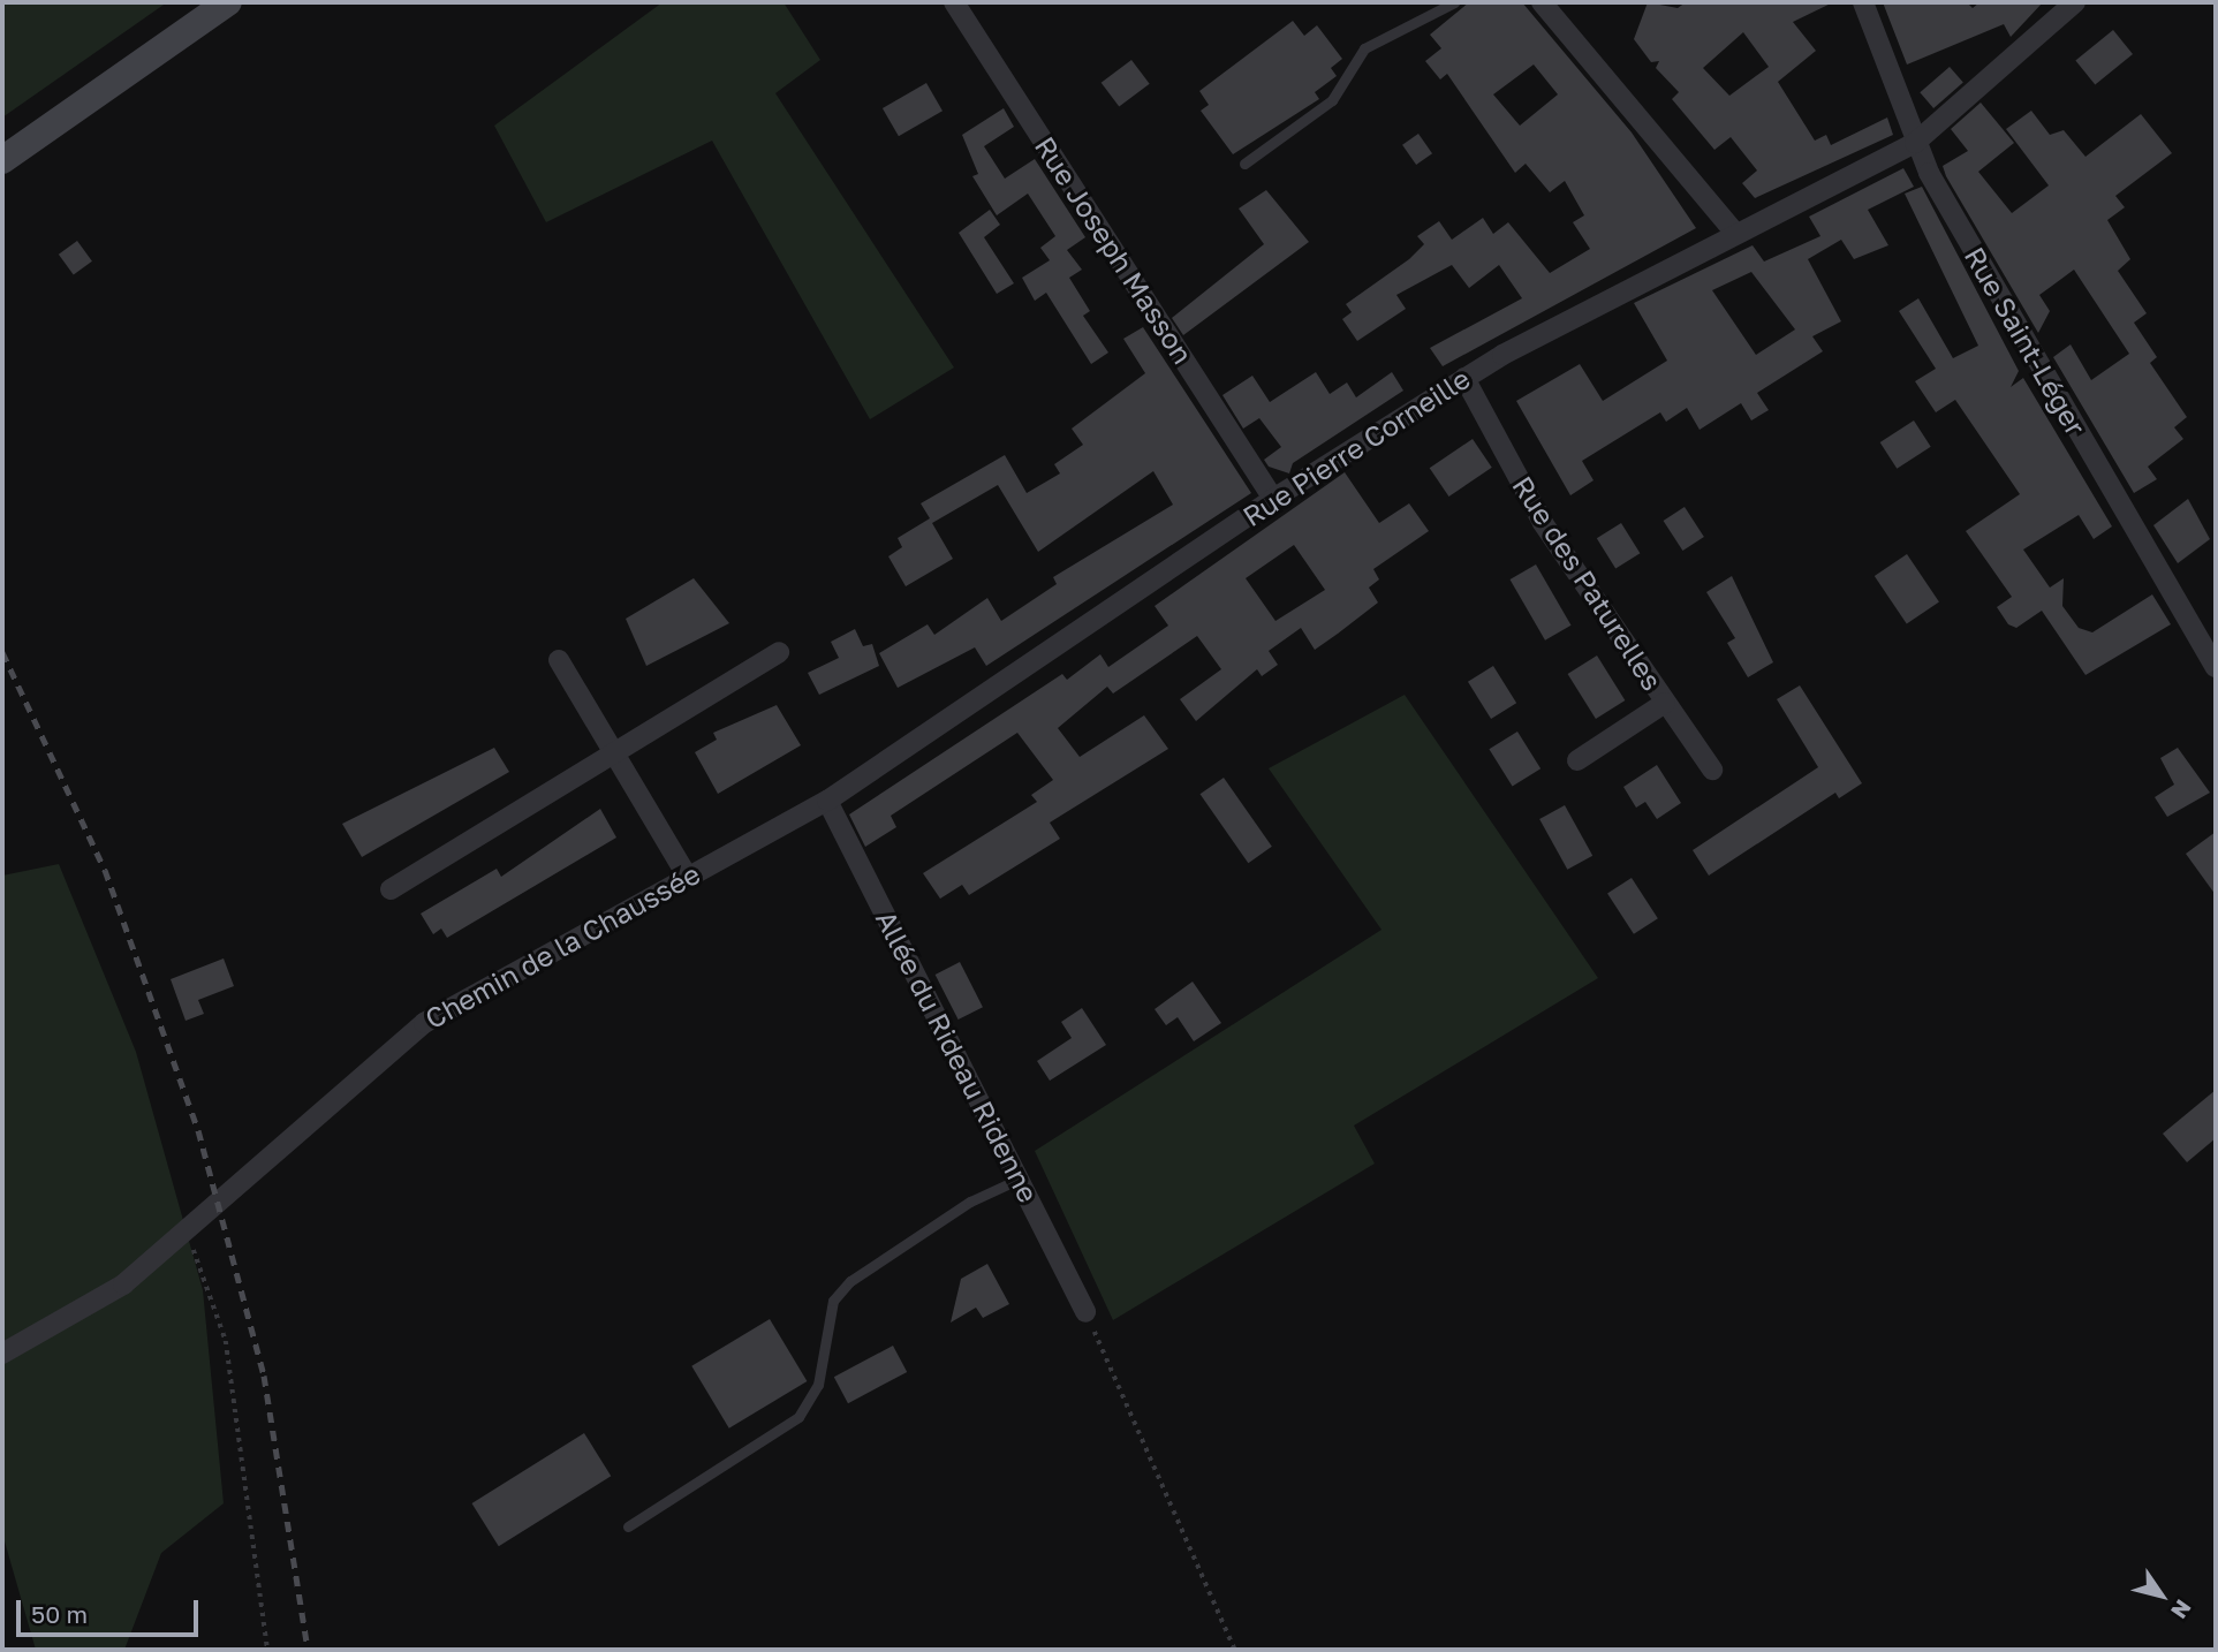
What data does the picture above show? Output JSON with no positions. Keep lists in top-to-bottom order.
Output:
{
  "streets": {
    "street": [
      "Rue Joseph Masson",
      "Rue Saint-Léger",
      "Rue Pierre Corneille",
      "Rue des Paturelles",
      "Chemin de la Chaussée",
      "Allée du Rideau Ridenne"
    ]
  },
  "crossings": [
    ["Rue Joseph Masson", "Rue Pierre Corneille"],
    ["Rue Saint-Léger", "Rue Pierre Corneille"],
    ["Rue Pierre Corneille", "Rue des Paturelles"],
    ["Rue Pierre Corneille", "Chemin de la Chaussée"],
    ["Rue Pierre Corneille", "Allée du Rideau Ridenne"],
    ["Chemin de la Chaussée", "Allée du Rideau Ridenne"]
  ],
  "scale_bar": "50 m",
  "north": "bottom right"
}
